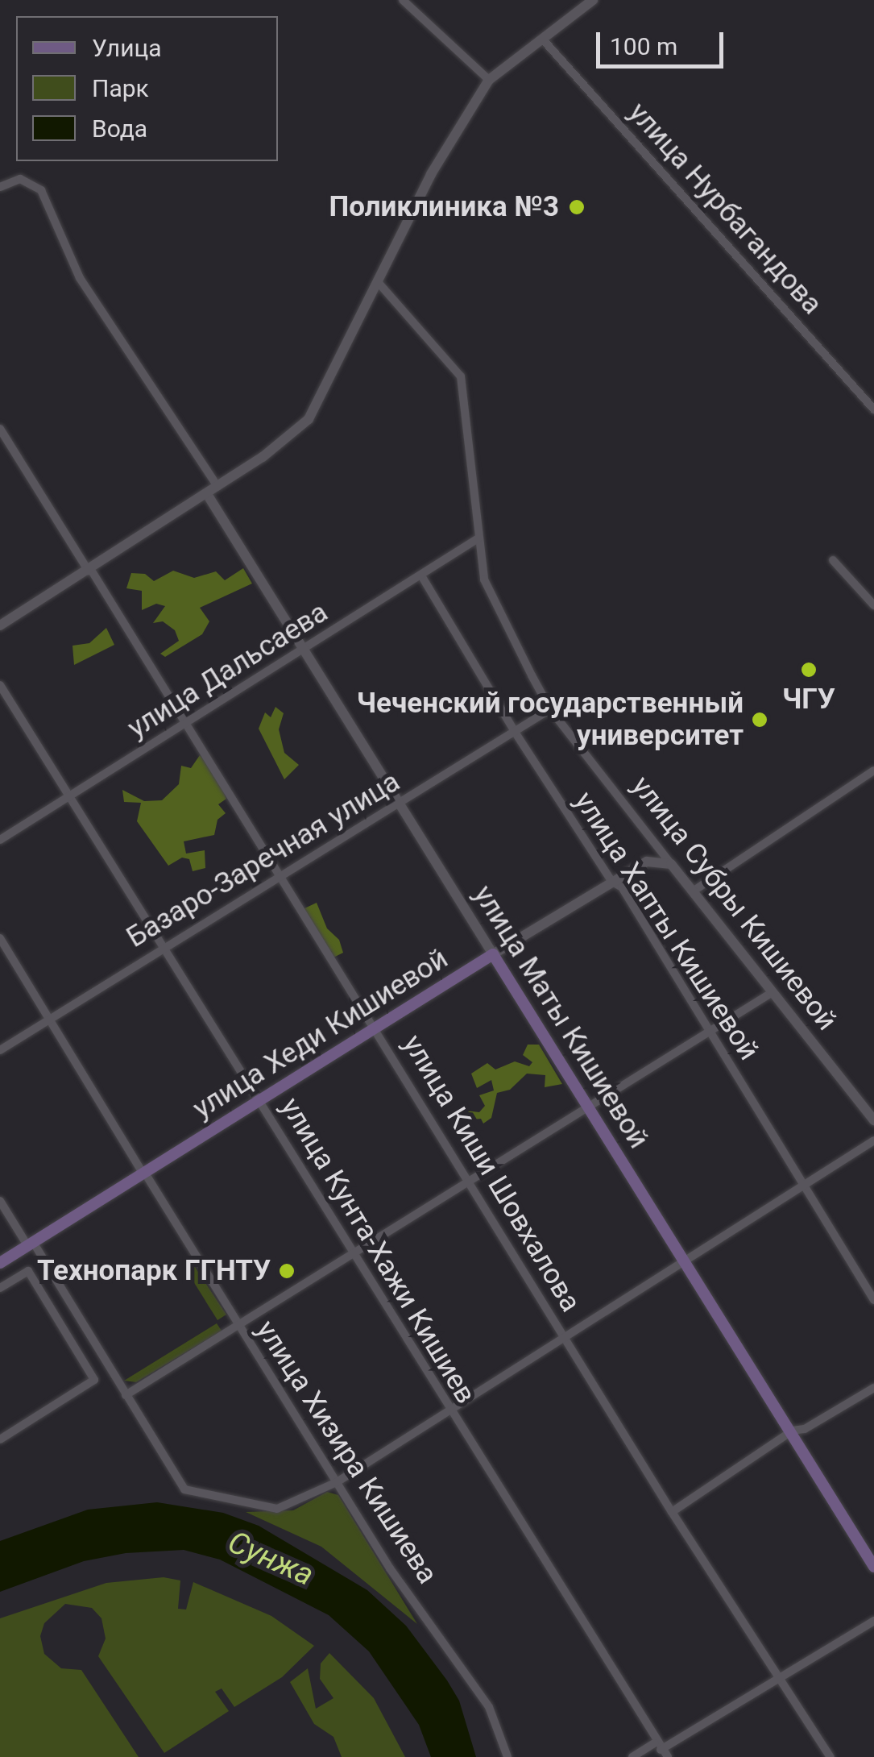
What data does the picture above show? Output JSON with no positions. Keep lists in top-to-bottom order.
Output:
{
  "streets": {
    "main road": ["улица Маты Кишиевой", "улица Хеди Кишиевой"],
    "street": [
      "улица Нурбагандова",
      "улица Дальсаева",
      "Базаро-Заречная улица",
      "улица Субры Кишиевой",
      "улица Хапты Кишиевой",
      "улица Киши Шовхалова",
      "улица Кунта-Хажи Кишиев",
      "улица Хизира Кишиева"
    ]
  },
  "crossings": [
    ["улица Дальсаева", "улица Субры Кишиевой"],
    ["улица Дальсаева", "улица Хапты Кишиевой"],
    ["улица Дальсаева", "улица Маты Кишиевой"],
    ["улица Дальсаева", "улица Киши Шовхалова"],
    ["улица Дальсаева", "улица Кунта-Хажи Кишиев"],
    ["Базаро-Заречная улица", "улица Субры Кишиевой"],
    ["Базаро-Заречная улица", "улица Хапты Кишиевой"],
    ["Базаро-Заречная улица", "улица Маты Кишиевой"],
    ["Базаро-Заречная улица", "улица Киши Шовхалова"],
    ["Базаро-Заречная улица", "улица Кунта-Хажи Кишиев"],
    ["Базаро-Заречная улица", "улица Хизира Кишиева"],
    ["улица Субры Кишиевой", "улица Хеди Кишиевой"],
    ["улица Хапты Кишиевой", "улица Хеди Кишиевой"],
    ["улица Маты Кишиевой", "улица Хеди Кишиевой"],
    ["улица Хеди Кишиевой", "улица Киши Шовхалова"],
    ["улица Хеди Кишиевой", "улица Кунта-Хажи Кишиев"],
    ["улица Хеди Кишиевой", "улица Хизира Кишиева"]
  ],
  "water": ["Сунжа"],
  "places": [
    "Поликлиника №3",
    "ЧГУ",
    "Чеченский государственный университет",
    "Технопарк ГГНТУ"
  ],
  "legend": ["Улица", "Парк", "Вода"],
  "scale_bar": "100 m"
}
